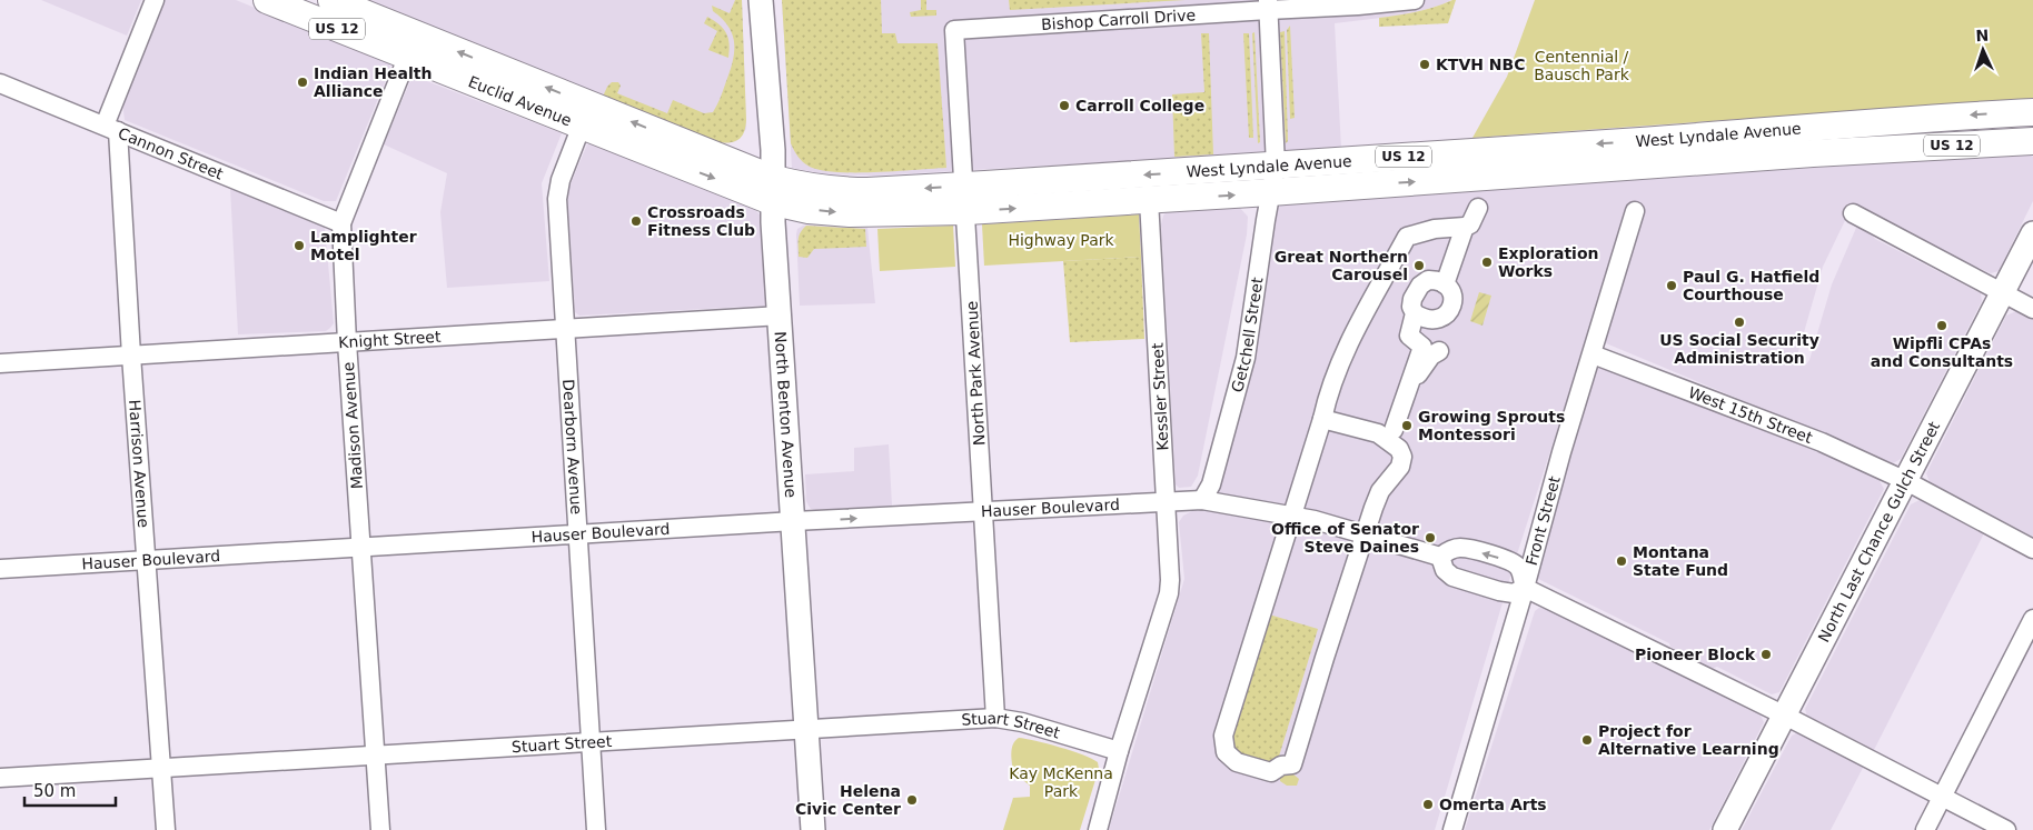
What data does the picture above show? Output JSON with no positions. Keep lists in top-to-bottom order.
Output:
{
  "streets": {
    "highway": ["US 12", "Euclid Avenue", "West Lyndale Avenue"],
    "main road": ["North Benton Avenue", "North Last Chance Gulch Street"],
    "street": [
      "Bishop Carroll Drive",
      "Cannon Street",
      "Getchell Street",
      "Knight Street",
      "North Park Avenue",
      "Kessler Street",
      "West 15th Street",
      "Madison Avenue",
      "Dearborn Avenue",
      "Harrison Avenue",
      "Hauser Boulevard",
      "Front Street",
      "Stuart Street"
    ]
  },
  "crossings": [
    ["Bishop Carroll Drive", "Getchell Street"],
    ["Bishop Carroll Drive", "North Park Avenue"],
    ["Euclid Avenue", "West Lyndale Avenue"],
    ["Euclid Avenue", "North Benton Avenue"],
    ["Euclid Avenue", "Madison Avenue"],
    ["Euclid Avenue", "Dearborn Avenue"],
    ["West Lyndale Avenue", "Getchell Street"],
    ["West Lyndale Avenue", "North Park Avenue"],
    ["West Lyndale Avenue", "Kessler Street"],
    ["West Lyndale Avenue", "North Benton Avenue"],
    ["Cannon Street", "Madison Avenue"],
    ["Cannon Street", "Harrison Avenue"],
    ["Getchell Street", "Hauser Boulevard"],
    ["Knight Street", "North Benton Avenue"],
    ["Knight Street", "Madison Avenue"],
    ["Knight Street", "Dearborn Avenue"],
    ["Knight Street", "Harrison Avenue"],
    ["North Park Avenue", "Hauser Boulevard"],
    ["North Park Avenue", "Stuart Street"],
    ["Kessler Street", "Hauser Boulevard"],
    ["Kessler Street", "Stuart Street"],
    ["North Benton Avenue", "Hauser Boulevard"],
    ["North Benton Avenue", "Stuart Street"],
    ["West 15th Street", "Front Street"],
    ["West 15th Street", "North Last Chance Gulch Street"],
    ["Madison Avenue", "Hauser Boulevard"],
    ["Madison Avenue", "Stuart Street"],
    ["Dearborn Avenue", "Hauser Boulevard"],
    ["Dearborn Avenue", "Stuart Street"],
    ["Harrison Avenue", "Hauser Boulevard"],
    ["Harrison Avenue", "Stuart Street"]
  ],
  "parks": ["Centennial / Bausch Park", "Highway Park", "Kay McKenna Park"],
  "places": [
    "KTVH NBC",
    "Indian Health Alliance",
    "Carroll College",
    "Crossroads Fitness Club",
    "Lamplighter Motel",
    "Exploration Works",
    "Great Northern Carousel",
    "Paul G. Hatfield Courthouse",
    "US Social Security Administration",
    "Wipfli CPAs and Consultants",
    "Growing Sprouts Montessori",
    "Office of Senator Steve Daines",
    "Montana State Fund",
    "Pioneer Block",
    "Project for Alternative Learning",
    "Helena Civic Center",
    "Omerta Arts"
  ],
  "scale_bar": "50 m",
  "north": "top"
}
